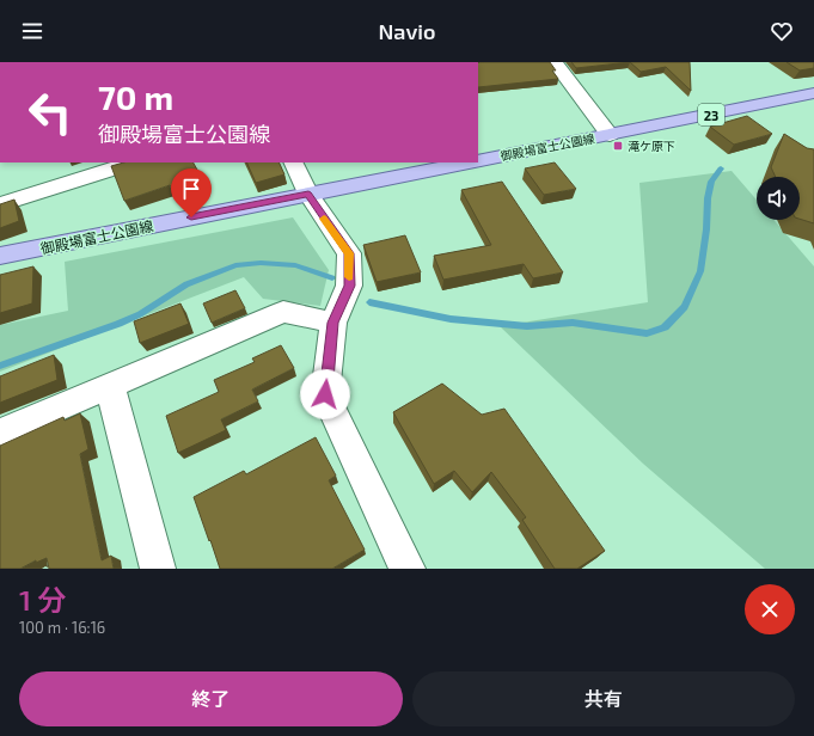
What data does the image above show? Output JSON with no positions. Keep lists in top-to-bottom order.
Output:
{
  "streets": {
    "main road": ["23", "御殿場富士公園線"]
  },
  "places": {
    "transit": ["滝ケ原下"]
  },
  "page": {
    "header": "Navio",
    "turn": ["70 m", "御殿場富士公園線"],
    "heading": ["1 分", "100 m · 16:16"],
    "buttons": ["終了", "共有"]
  }
}
